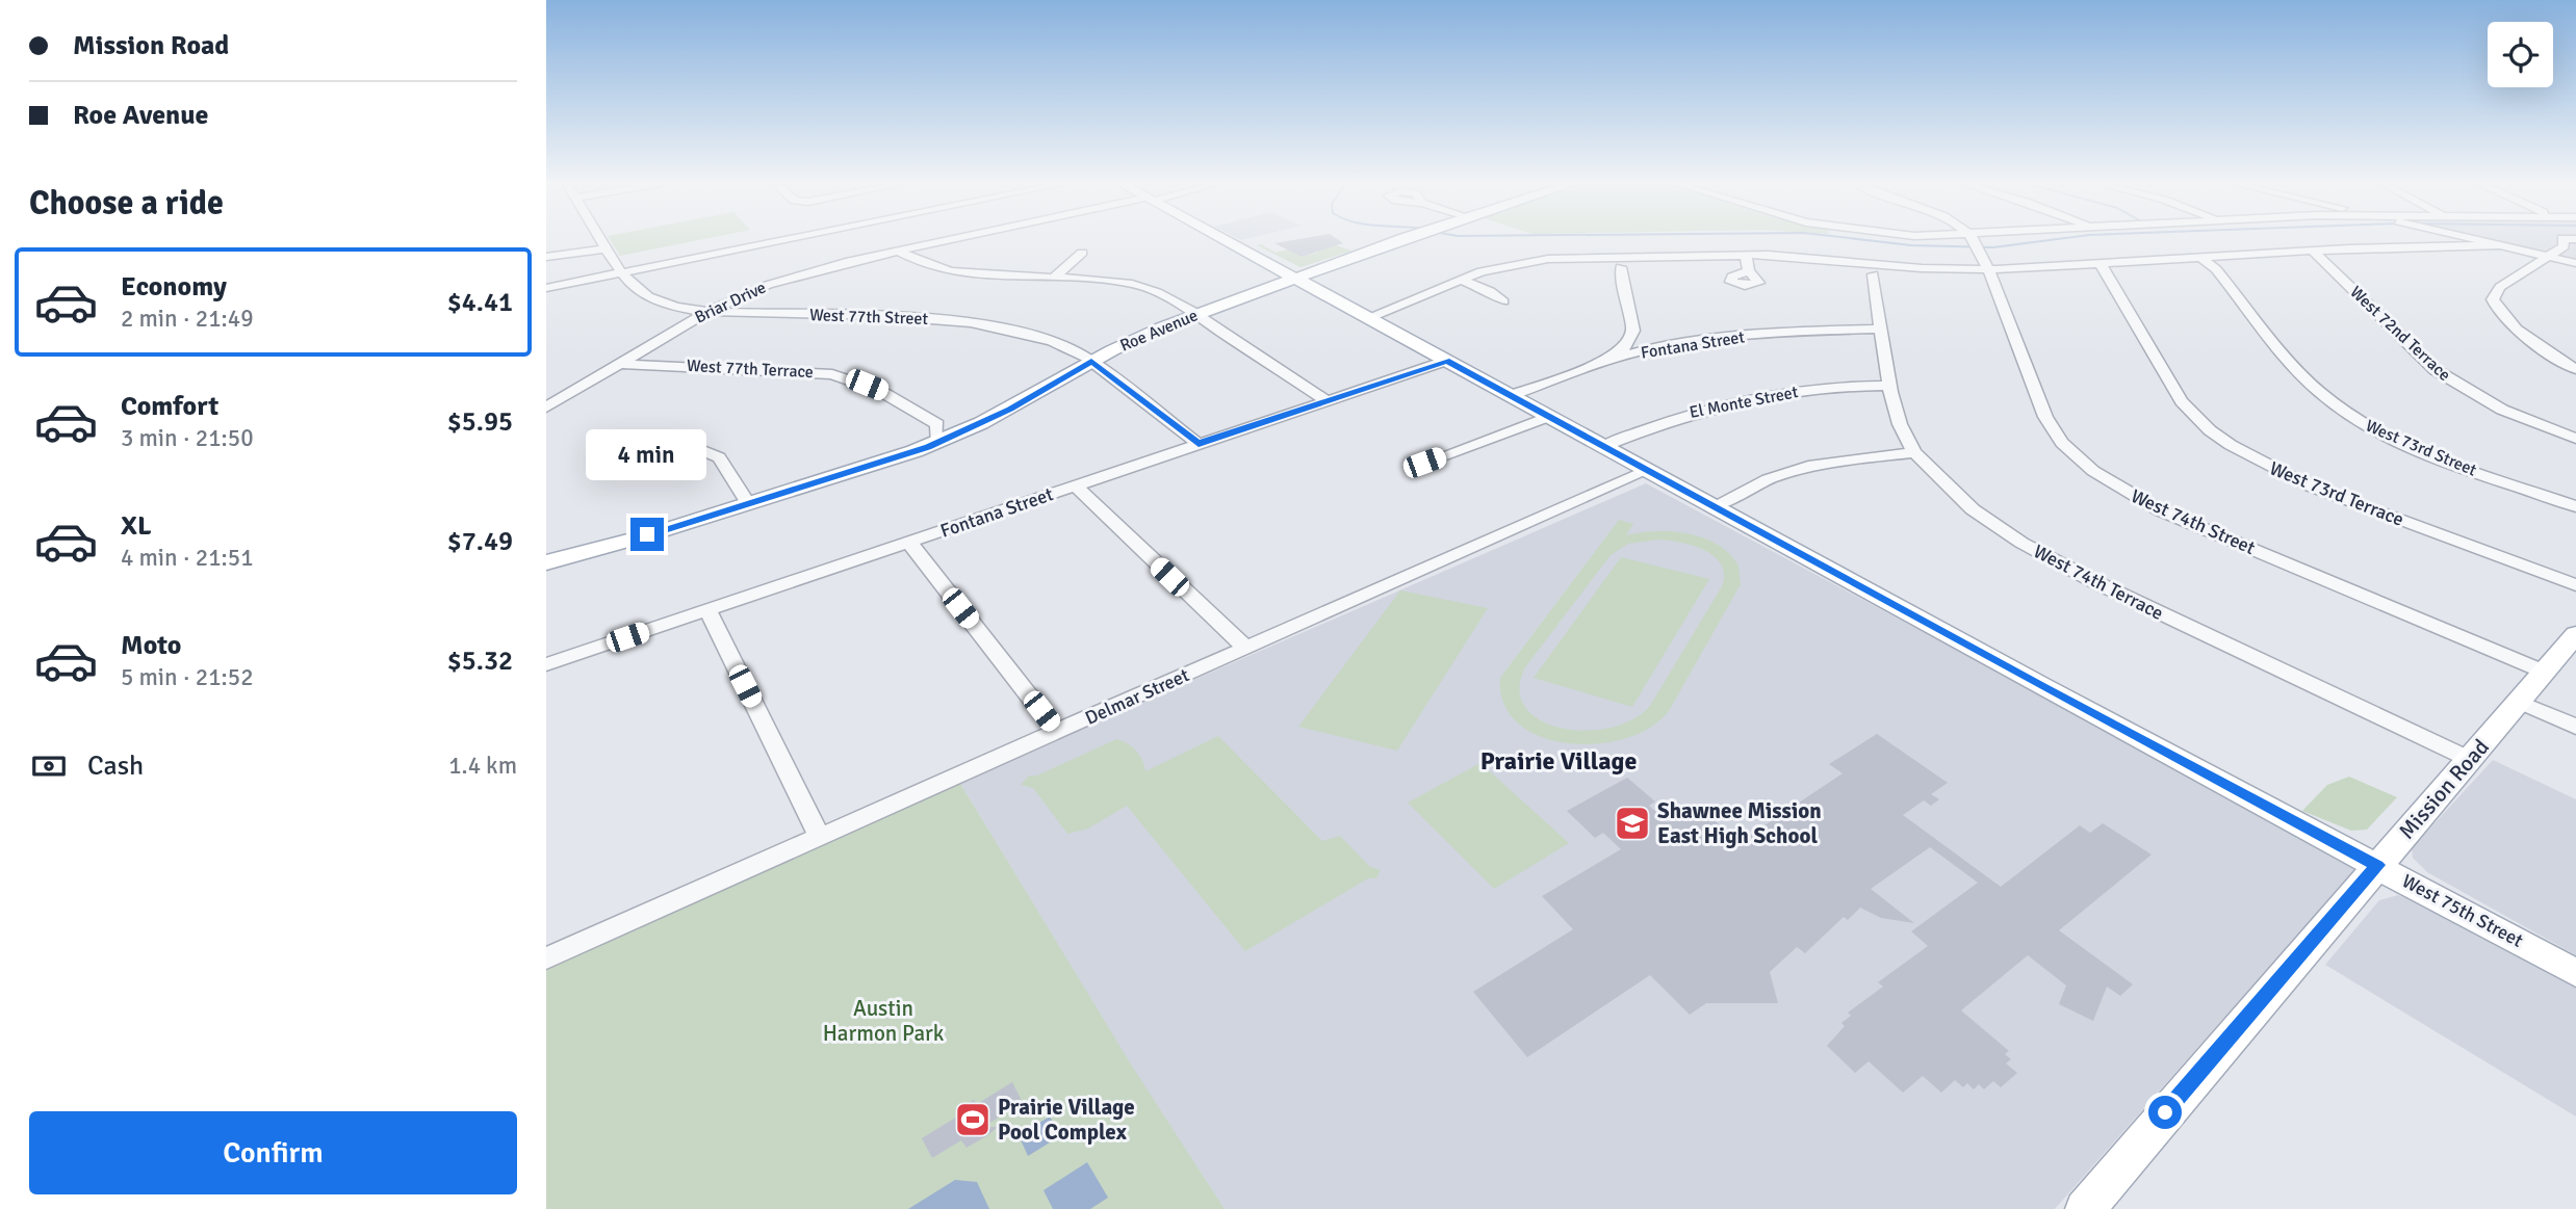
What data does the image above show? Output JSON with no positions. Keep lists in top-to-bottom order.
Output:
{
  "streets": {
    "main road": ["Roe Avenue", "Mission Road", "West 75th Street"],
    "street": [
      "Briar Drive",
      "West 77th Street",
      "West 72nd Terrace",
      "Fontana Street",
      "West 77th Terrace",
      "El Monte Street",
      "West 73rd Street",
      "West 73rd Terrace",
      "West 74th Street",
      "West 74th Terrace",
      "Delmar Street"
    ]
  },
  "crossings": [
    ["Briar Drive", "West 77th Street"],
    ["Briar Drive", "West 77th Terrace"],
    ["West 77th Street", "Roe Avenue"],
    ["West 77th Street", "Fontana Street"],
    ["Roe Avenue", "West 77th Terrace"],
    ["Roe Avenue", "West 75th Street"],
    ["Fontana Street", "West 74th Terrace"],
    ["Fontana Street", "West 75th Street"],
    ["El Monte Street", "West 74th Terrace"],
    ["El Monte Street", "West 75th Street"],
    ["West 74th Street", "Mission Road"],
    ["West 74th Terrace", "Mission Road"],
    ["Delmar Street", "West 75th Street"],
    ["Mission Road", "West 75th Street"]
  ],
  "districts": ["Prairie Village"],
  "parks": ["Austin Harmon Park"],
  "places": {
    "school or university": ["Shawnee Mission East High School"],
    "sports": ["Prairie Village Pool Complex"]
  },
  "page": {
    "banner": ["Mission Road", "Roe Avenue"],
    "heading": "Choose a ride",
    "list": [
      {
        "name": "Economy",
        "note": "2 min · 21:49",
        "value": "$4.41"
      },
      {
        "name": "Comfort",
        "note": "3 min · 21:50",
        "value": "$5.95"
      },
      {
        "name": "XL",
        "note": "4 min · 21:51",
        "value": "$7.49"
      },
      {
        "name": "Moto",
        "note": "5 min · 21:52",
        "value": "$5.32"
      }
    ],
    "bubble": "4 min",
    "pay": ["Cash", "1.4 km"],
    "buttons": "Confirm"
  }
}
